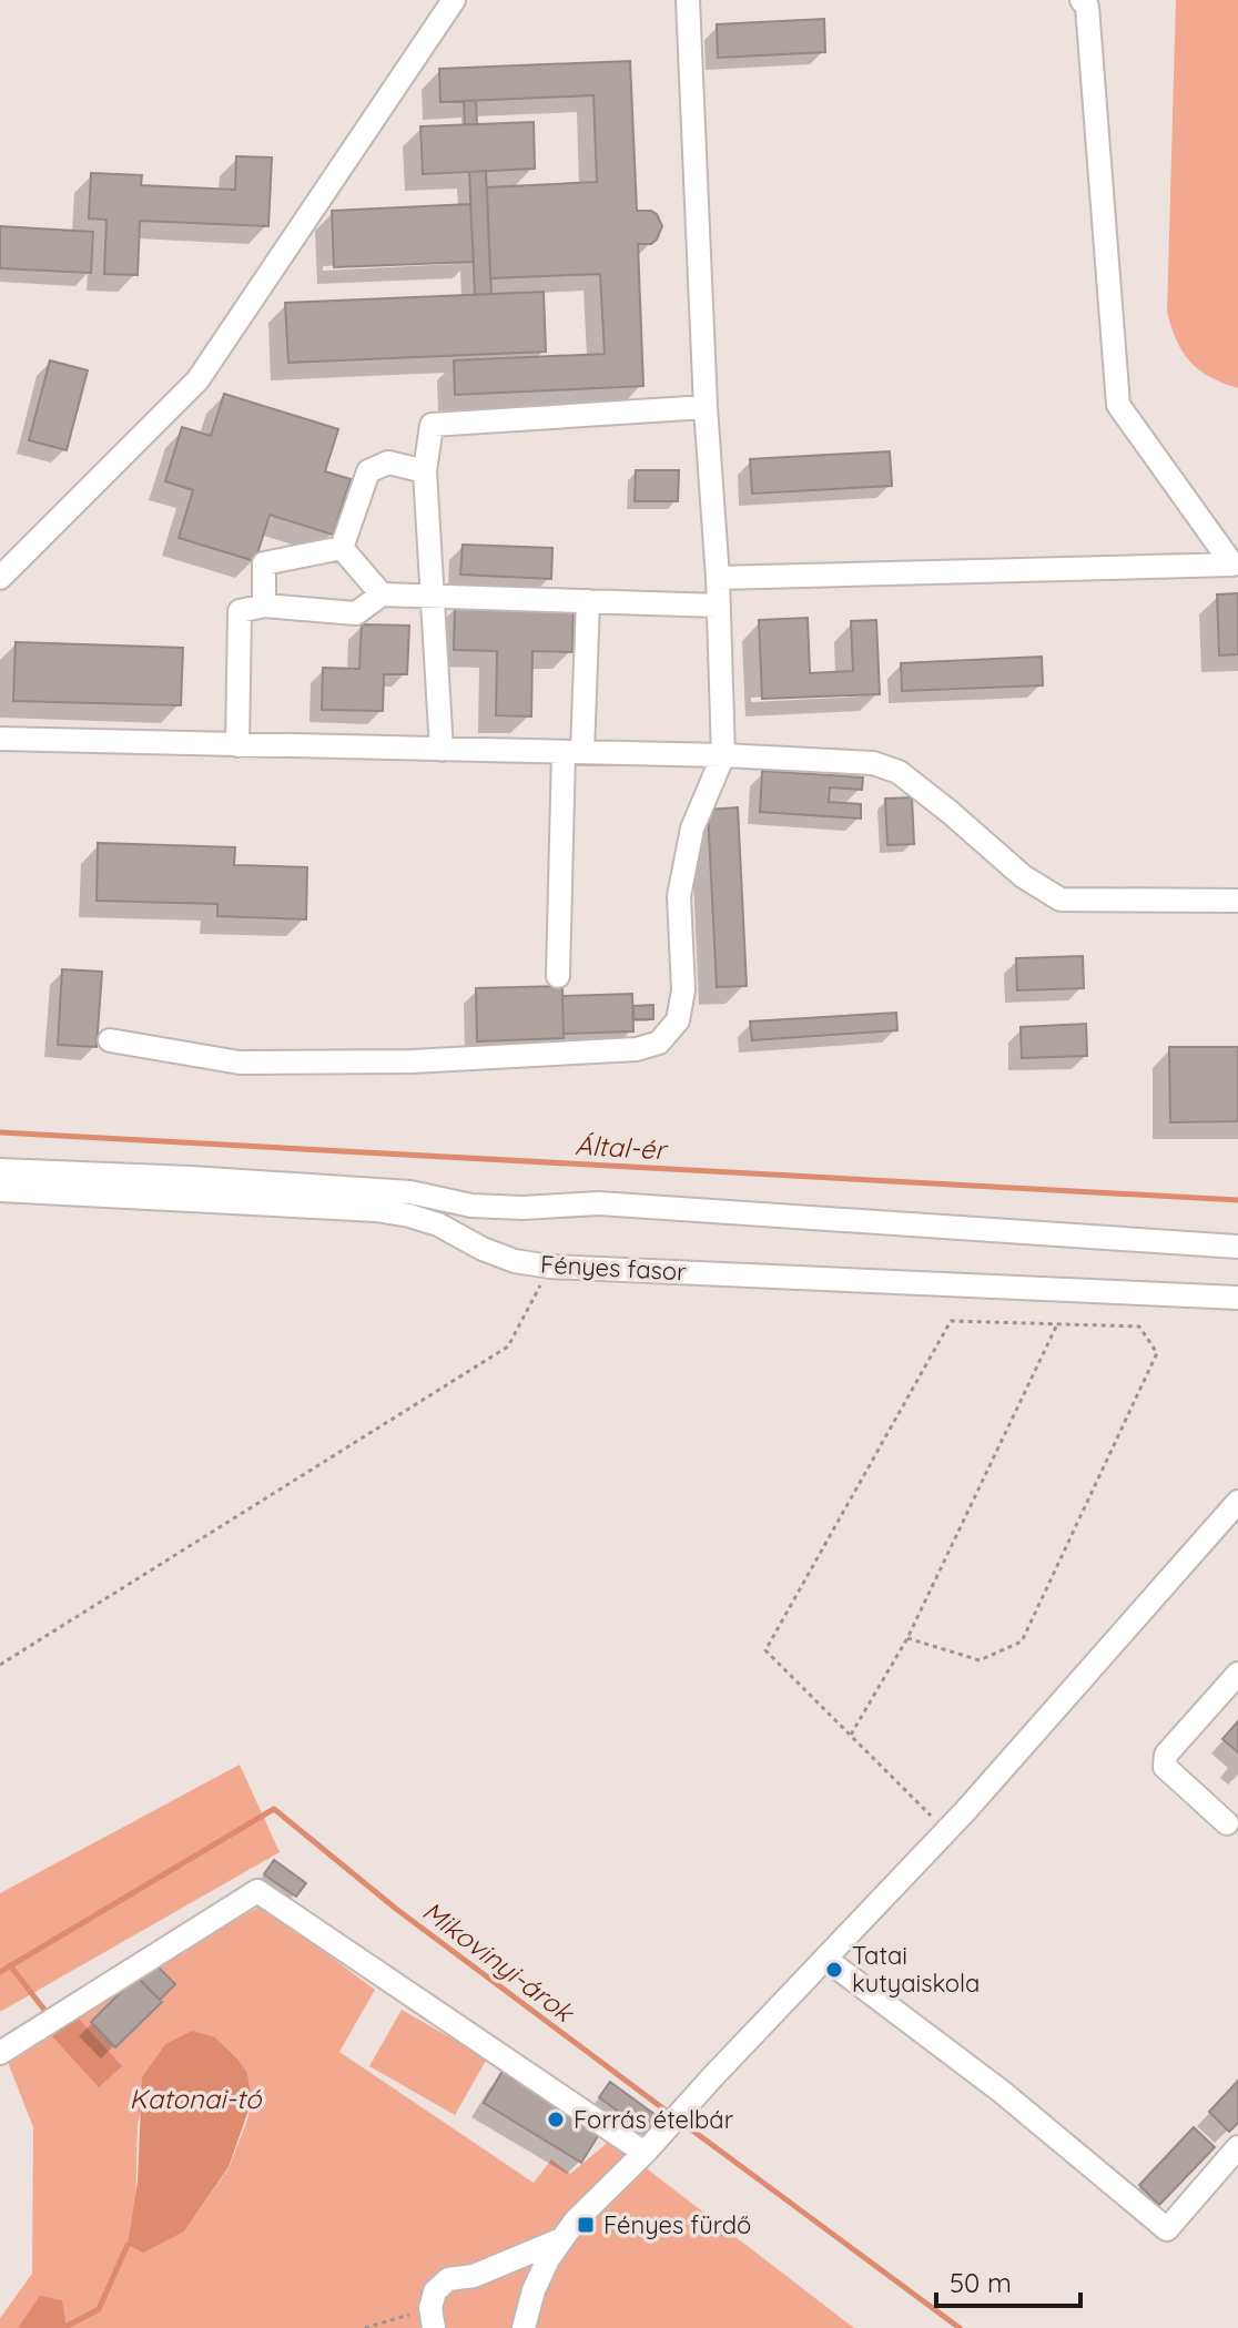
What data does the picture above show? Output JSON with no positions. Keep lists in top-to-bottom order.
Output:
{
  "streets": {
    "street": ["Fényes fasor"]
  },
  "water": ["Által-ér", "Mikovinyi-árok", "Katonai-tó"],
  "places": {
    "other": ["Tatai kutyaiskola", "Forrás ételbár"],
    "transit": ["Fényes fürdő"]
  },
  "scale_bar": "50 m"
}
